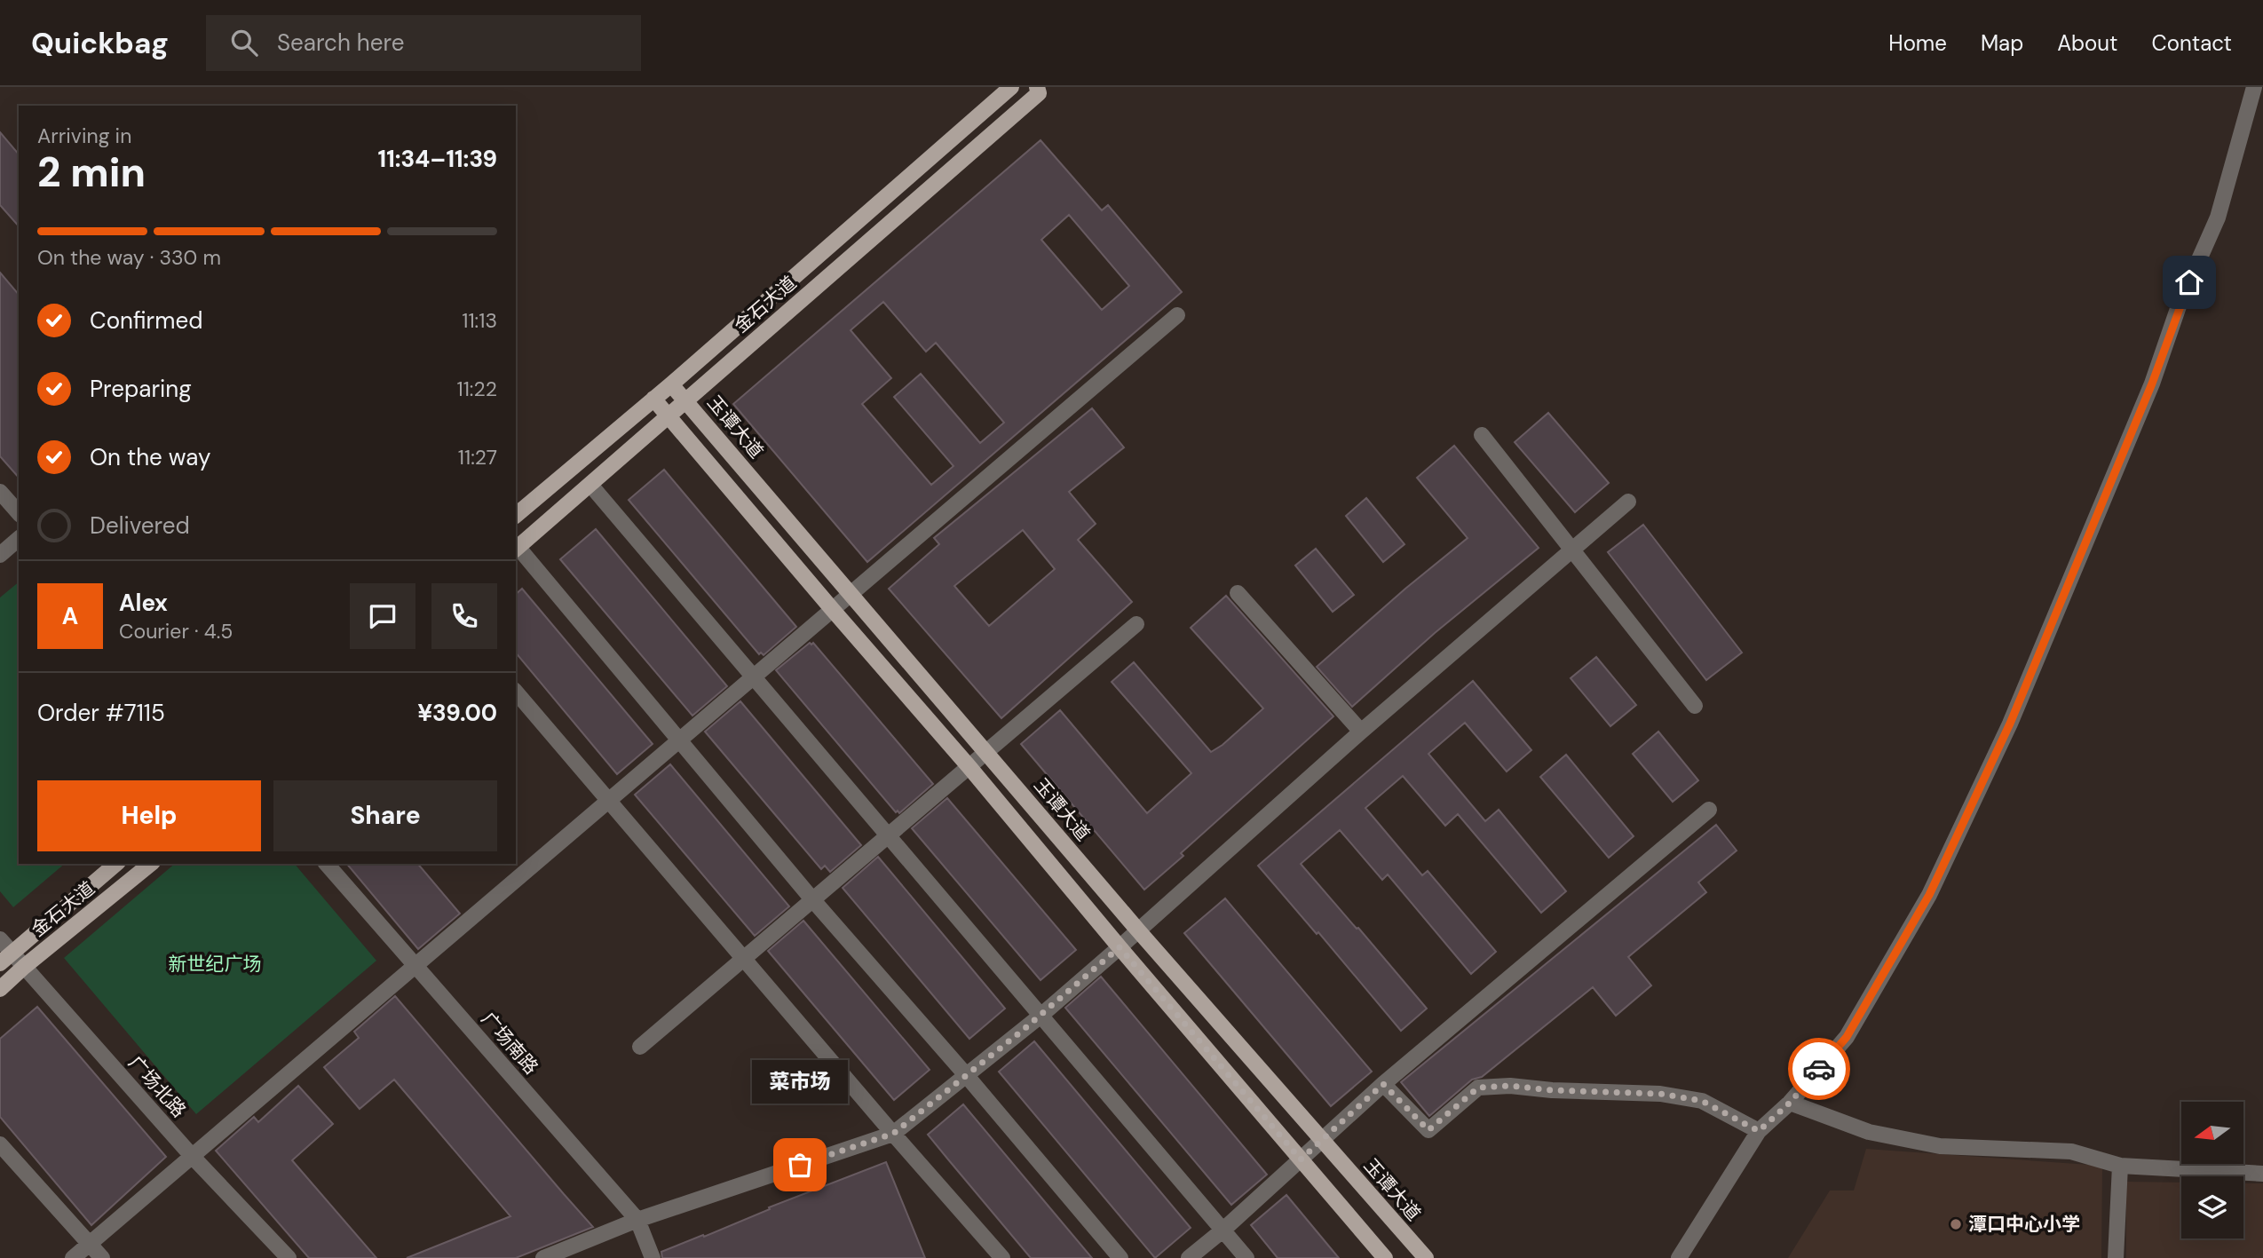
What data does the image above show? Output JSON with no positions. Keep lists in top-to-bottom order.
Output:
{
  "streets": {
    "main road": ["金石大道", "玉谭大道"],
    "street": ["广场南路", "广场北路"]
  },
  "crossings": [
    ["金石大道", "玉谭大道"],
    ["金石大道", "广场北路"]
  ],
  "parks": ["新世纪广场"],
  "places": ["菜市场", "潭口中心小学"],
  "north": "left",
  "page": {
    "header": "Quickbag",
    "search": "Search here",
    "nav": [
      "Home",
      "Map",
      "About",
      "Contact"
    ],
    "heading": ["2 min", "Arriving in", "11:34–11:39"],
    "panel": [
      "Alex",
      "Courier · 4.5",
      "Order #7115",
      "¥39.00"
    ],
    "bar": "On the way · 330 m",
    "list": [
      ["Confirmed", "11:13"],
      ["Preparing", "11:22"],
      ["On the way", "11:27"],
      "Delivered"
    ],
    "round": "A",
    "buttons": ["Help", "Share"],
    "bubble": "菜市场"
  }
}
